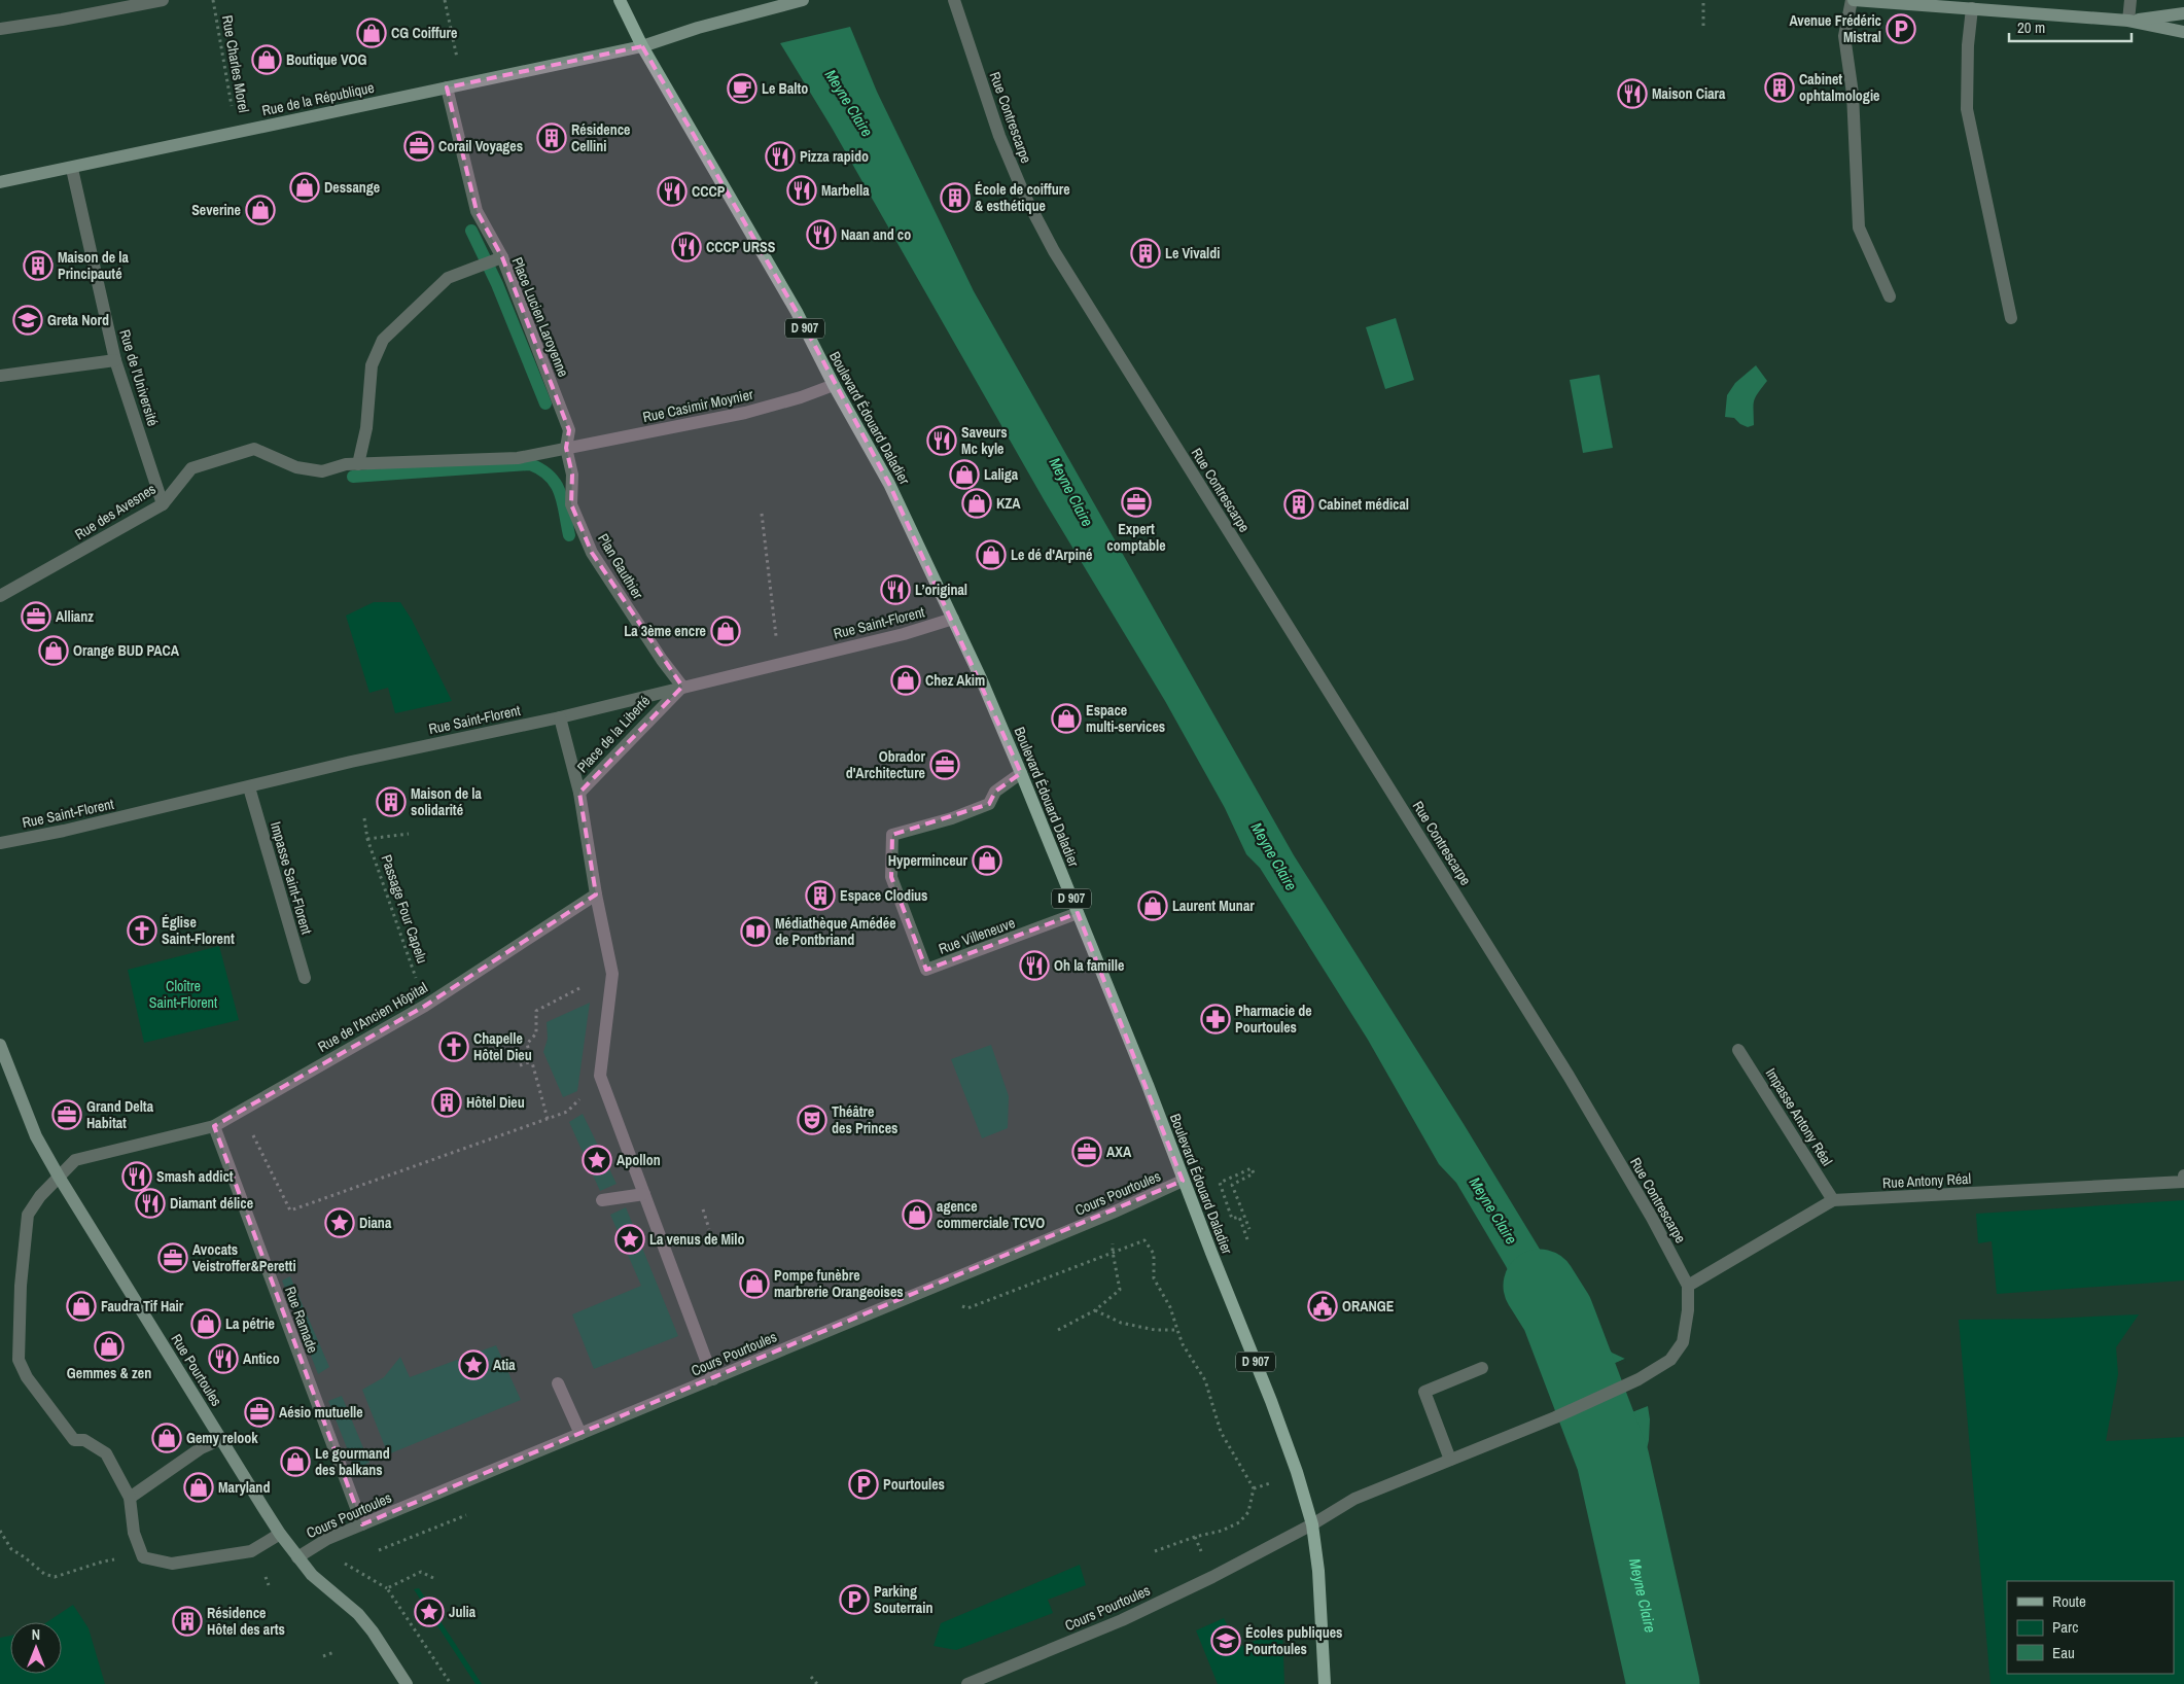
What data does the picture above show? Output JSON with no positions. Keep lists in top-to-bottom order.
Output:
{
  "streets": {
    "main road": [
      "Rue de la République",
      "D 907",
      "Boulevard Édouard Daladier",
      "Rue Pourtoules"
    ],
    "street": [
      "Rue Contrescarpe",
      "Place Lucien Laroyenne",
      "Rue de l'Université",
      "Rue Casimir Moynier",
      "Rue des Avesnes",
      "Plan Gauthier",
      "Rue Saint-Florent",
      "Place de la Liberté",
      "Impasse Saint-Florent",
      "Rue Villeneuve",
      "Rue de l'Ancien Hôpital",
      "Impasse Antony Réal",
      "Rue Antony Réal",
      "Cours Pourtoules",
      "Rue Ramade"
    ],
    "path": ["Rue Charles Morel", "Passage Four Capelu"]
  },
  "crossings": [
    ["Rue Charles Morel", "Rue de la République"],
    ["Rue de la République", "Rue de l'Université"],
    ["Rue de la République", "Boulevard Édouard Daladier"],
    ["Rue Contrescarpe", "Boulevard Édouard Daladier"],
    ["Rue Contrescarpe", "Rue Antony Réal"],
    ["Rue Contrescarpe", "Cours Pourtoules"],
    ["Place Lucien Laroyenne", "Rue Casimir Moynier"],
    ["Place Lucien Laroyenne", "Rue des Avesnes"],
    ["Place Lucien Laroyenne", "Plan Gauthier"],
    ["Rue de l'Université", "Rue des Avesnes"],
    ["Rue Casimir Moynier", "Boulevard Édouard Daladier"],
    ["Rue Casimir Moynier", "Plan Gauthier"],
    ["Boulevard Édouard Daladier", "Rue Saint-Florent"],
    ["Boulevard Édouard Daladier", "Rue Villeneuve"],
    ["Boulevard Édouard Daladier", "Cours Pourtoules"],
    ["Plan Gauthier", "Rue Saint-Florent"],
    ["Plan Gauthier", "Place de la Liberté"],
    ["Rue Saint-Florent", "Place de la Liberté"],
    ["Rue Saint-Florent", "Impasse Saint-Florent"],
    ["Passage Four Capelu", "Rue de l'Ancien Hôpital"],
    ["Rue de l'Ancien Hôpital", "Rue Ramade"],
    ["Rue de l'Ancien Hôpital", "Rue Pourtoules"],
    ["Impasse Antony Réal", "Rue Antony Réal"],
    ["Cours Pourtoules", "Rue Ramade"],
    ["Cours Pourtoules", "Rue Pourtoules"]
  ],
  "water": ["Meyne Claire"],
  "parks": ["Cloître Saint-Florent"],
  "places": {
    "parking": ["Avenue Frédéric Mistral", "Pourtoules", "Parking Souterrain"],
    "shop": [
      "CG Coiffure",
      "Boutique VOG",
      "Dessange",
      "Severine",
      "Laliga",
      "KZA",
      "Le dé d'Arpiné",
      "La 3ème encre",
      "Orange BUD PACA",
      "Chez Akim",
      "Espace multi-services",
      "Hyperminceur",
      "Laurent Munar",
      "agence commerciale TCVO",
      "Pompe funèbre marbrerie Orangeoises",
      "Faudra Tif Hair",
      "La pétrie",
      "Gemmes & zen",
      "Gemy relook",
      "Le gourmand des balkans",
      "Maryland"
    ],
    "building": [
      "Cabinet ophtalmologie",
      "Résidence Cellini",
      "École de coiffure & esthétique",
      "Le Vivaldi",
      "Maison de la Principauté",
      "Cabinet médical",
      "Maison de la solidarité",
      "Espace Clodius",
      "Hôtel Dieu",
      "Résidence Hôtel des arts"
    ],
    "cafe": ["Le Balto"],
    "restaurant": [
      "Maison Ciara",
      "Pizza rapido",
      "Marbella",
      "CCCP",
      "Naan and co",
      "CCCP URSS",
      "Saveurs Mc kyle",
      "L’original",
      "Oh la famille",
      "Smash addict",
      "Diamant délice",
      "Antico"
    ],
    "office": [
      "Corail Voyages",
      "Expert comptable",
      "Allianz",
      "Obrador d'Architecture",
      "Grand Delta Habitat",
      "AXA",
      "Avocats Veistroffer&Peretti",
      "Aésio mutuelle"
    ],
    "school or university": ["Greta Nord", "Écoles publiques Pourtoules"],
    "church": ["Église Saint-Florent", "Chapelle Hôtel Dieu"],
    "library": ["Médiathèque Amédée de Pontbriand"],
    "pharmacy": ["Pharmacie de Pourtoules"],
    "theatre": ["Théâtre des Princes"],
    "place": [
      "Apollon",
      "Diana",
      "La venus de Milo",
      "Atia",
      "Julia"
    ],
    "public building": ["ORANGE"]
  },
  "legend": ["Route", "Parc", "Eau"],
  "scale_bar": "20 m",
  "north": "top"
}
